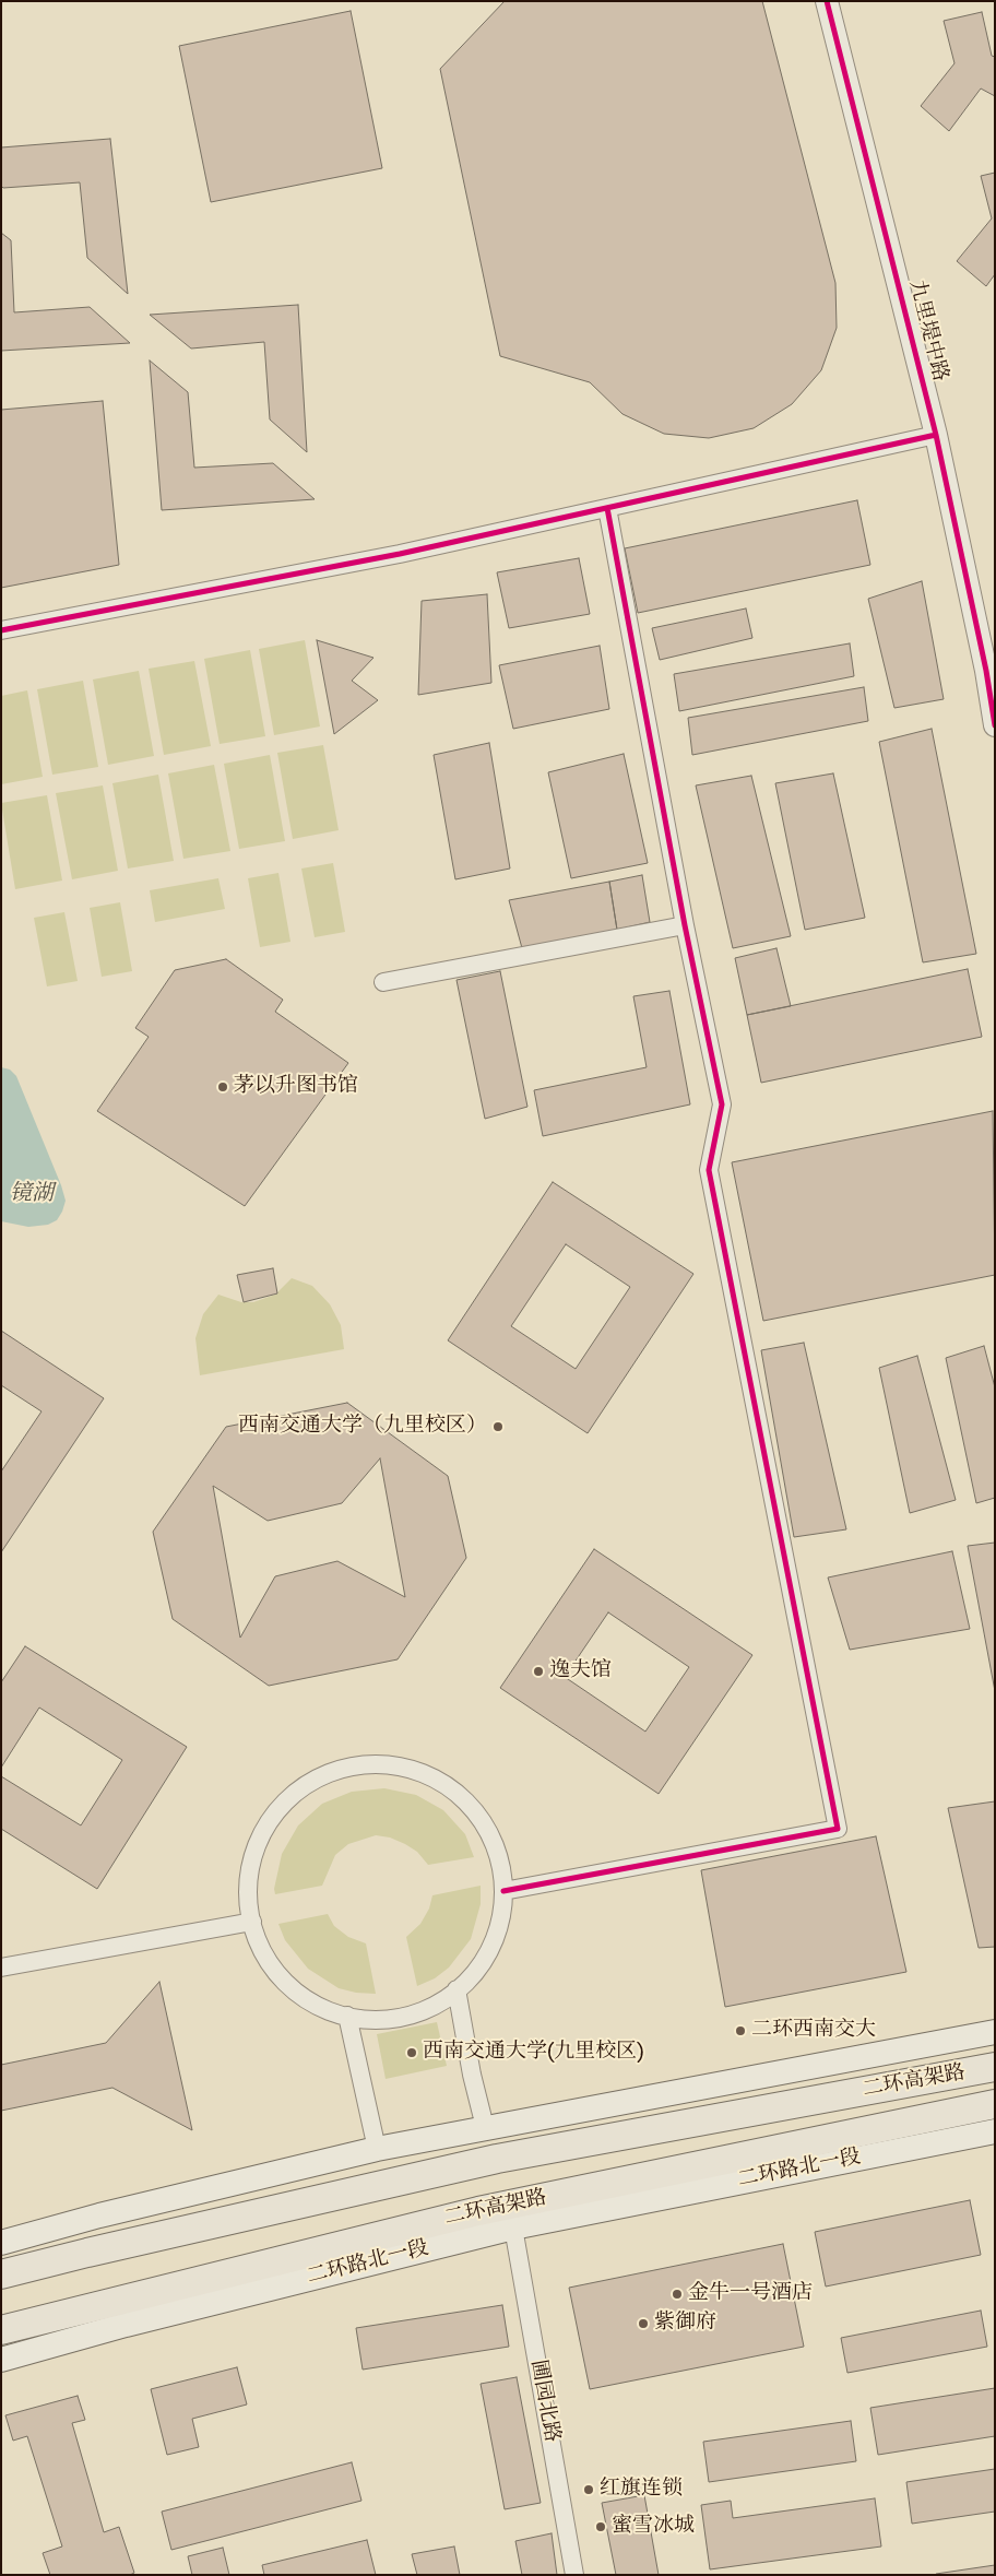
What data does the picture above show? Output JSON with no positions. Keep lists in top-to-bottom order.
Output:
{
  "streets": {
    "highway": ["二环高架路"],
    "main road": ["二环路北一段"],
    "street": ["九里堤中路", "圃园北路"]
  },
  "crossings": [
    ["二环路北一段", "圃园北路"]
  ],
  "water": ["镜湖"],
  "places": [
    "茅以升图书馆",
    "西南交通大学（九里校区）",
    "逸夫馆",
    "二环西南交大",
    "西南交通大学(九里校区)",
    "金牛一号酒店",
    "紫御府",
    "红旗连锁",
    "蜜雪冰城"
  ]
}
